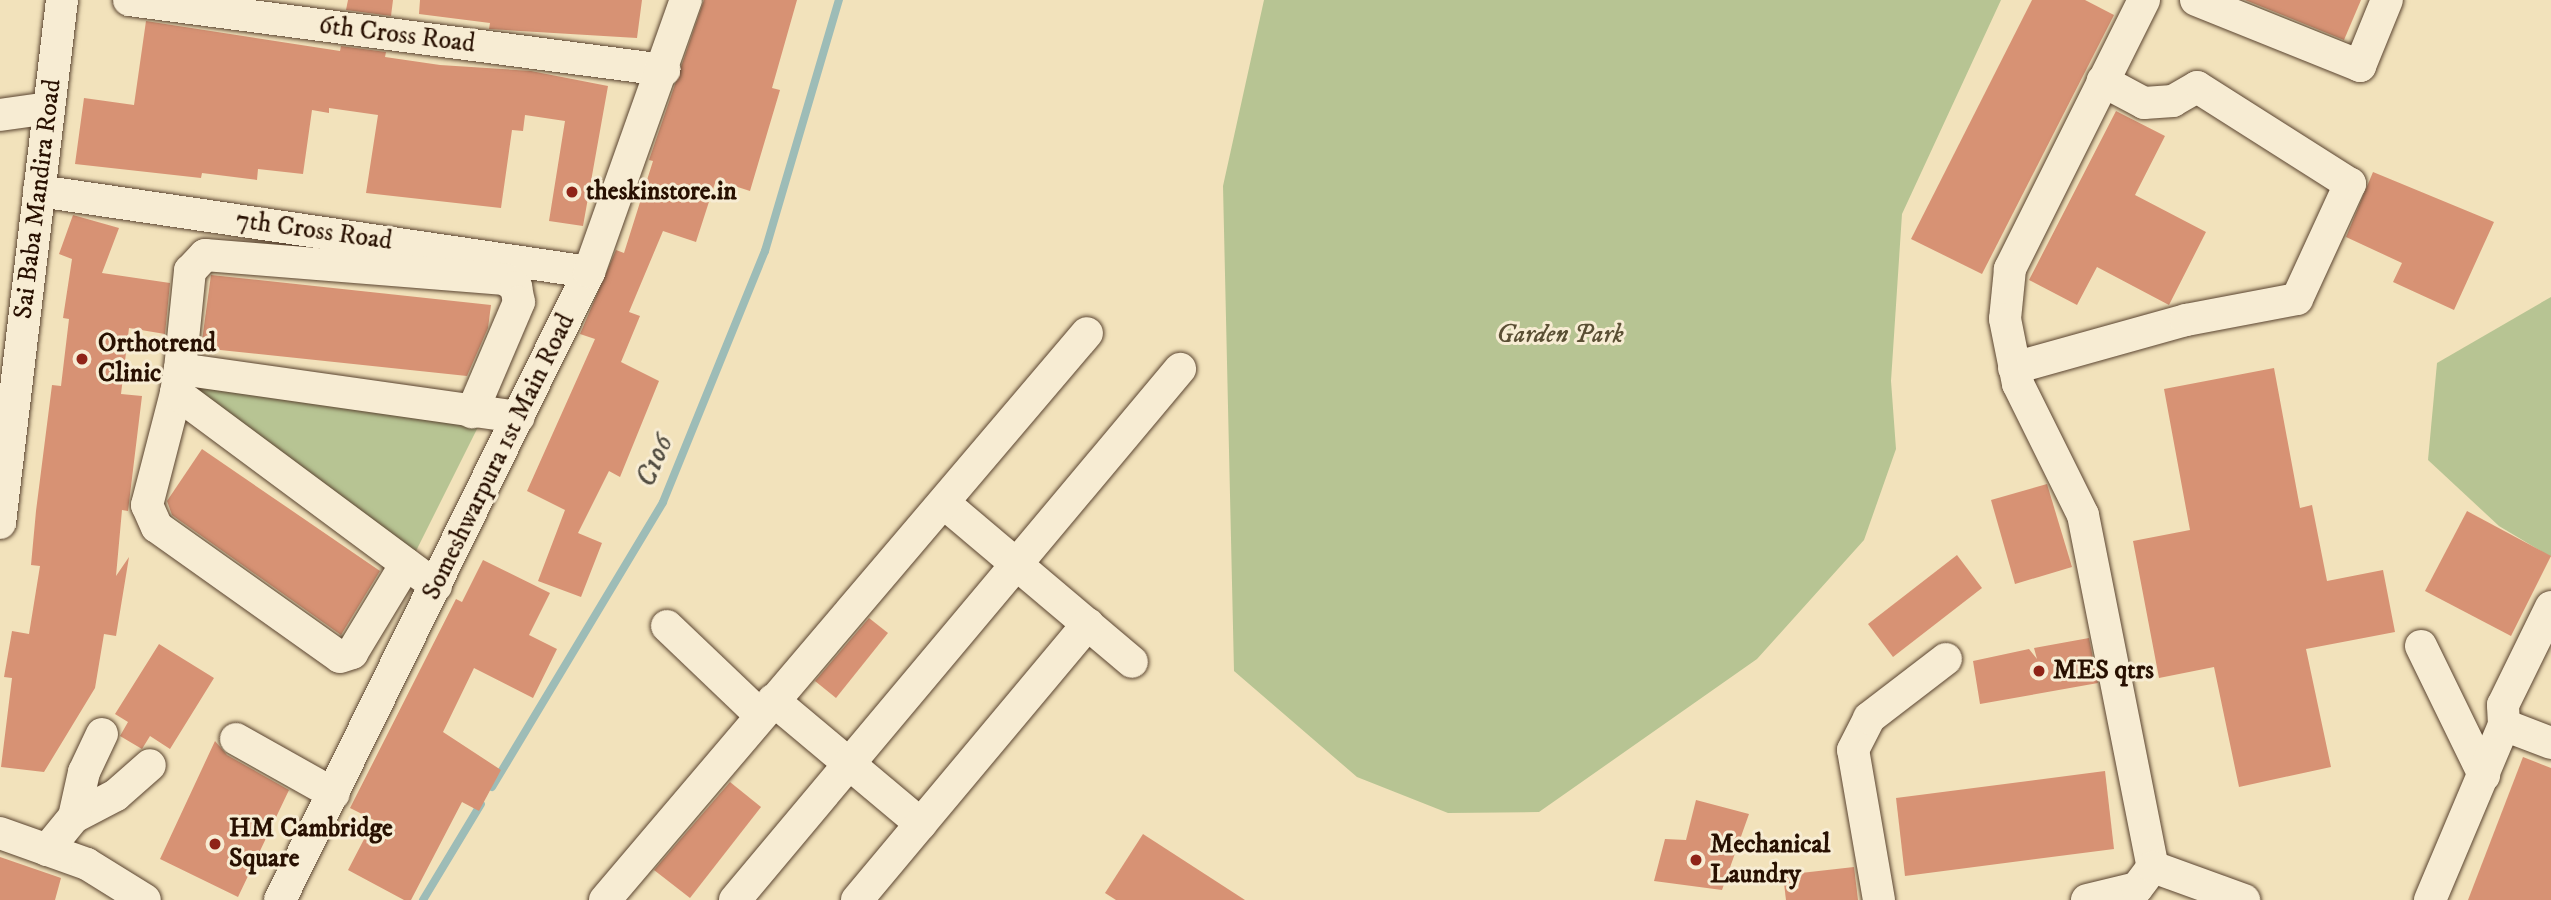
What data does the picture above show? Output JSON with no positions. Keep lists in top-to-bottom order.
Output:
{
  "streets": {
    "street": [
      "6th Cross Road",
      "Sai Baba Mandira Road",
      "7th Cross Road",
      "Someshwarpura 1st Main Road"
    ]
  },
  "crossings": [
    ["6th Cross Road", "Someshwarpura 1st Main Road"],
    ["Sai Baba Mandira Road", "7th Cross Road"],
    ["7th Cross Road", "Someshwarpura 1st Main Road"]
  ],
  "water": ["C106"],
  "parks": ["Garden Park"],
  "places": [
    "theskinstore.in",
    "Orthotrend Clinic",
    "MES qtrs",
    "HM Cambridge Square",
    "Mechanical Laundry"
  ]
}
